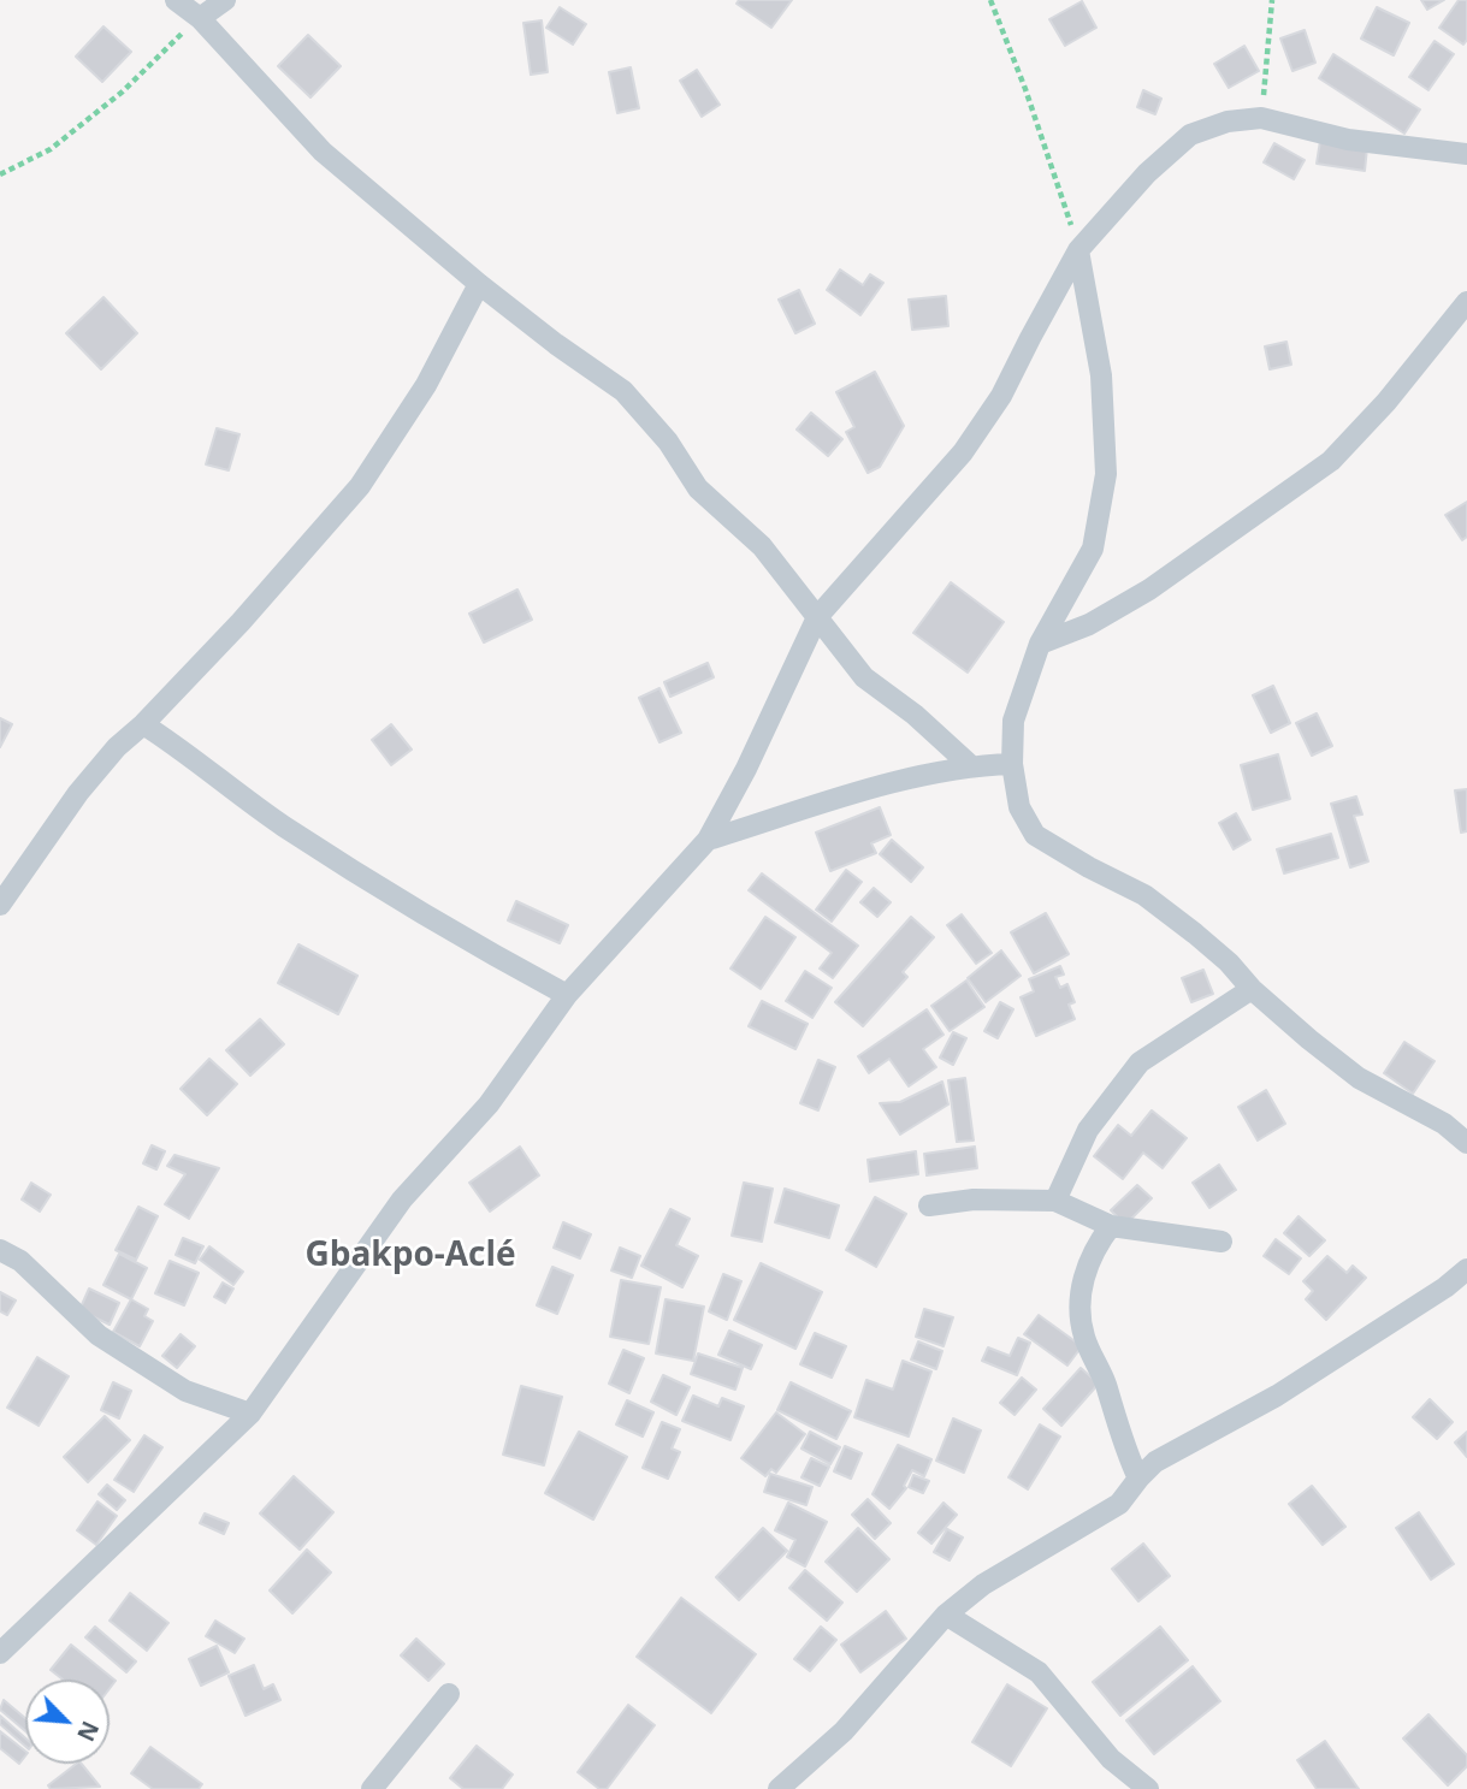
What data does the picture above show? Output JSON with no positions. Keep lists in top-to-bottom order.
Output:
{
  "districts": ["Gbakpo-Aclé"],
  "north": "bottom right"
}
